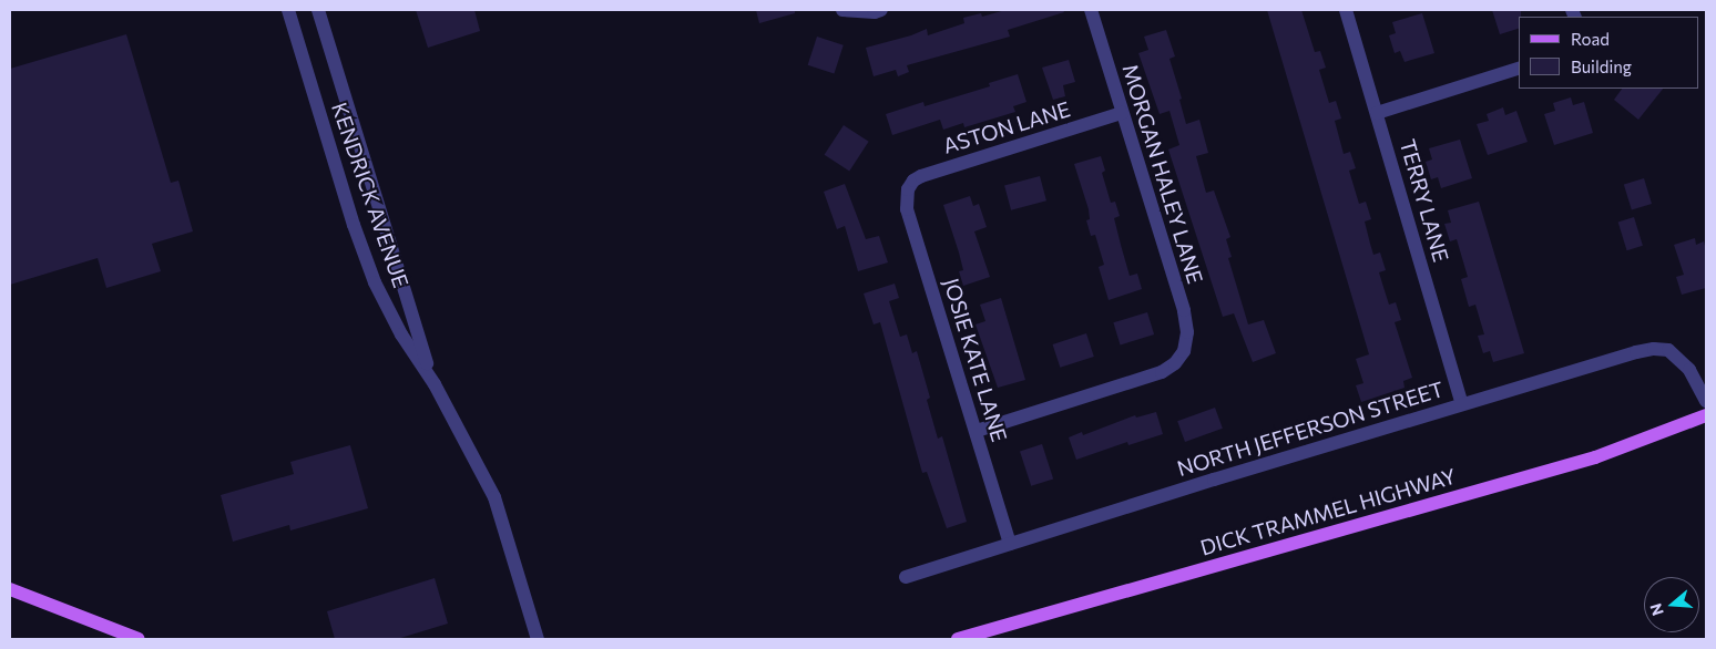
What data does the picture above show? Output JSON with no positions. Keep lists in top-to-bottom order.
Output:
{
  "streets": {
    "main road": ["DICK TRAMMEL HIGHWAY"],
    "street": [
      "ASTON LANE",
      "MORGAN HALEY LANE",
      "KENDRICK AVENUE",
      "TERRY LANE",
      "JOSIE KATE LANE",
      "NORTH JEFFERSON STREET"
    ]
  },
  "crossings": [
    ["ASTON LANE", "MORGAN HALEY LANE"],
    ["ASTON LANE", "JOSIE KATE LANE"],
    ["MORGAN HALEY LANE", "JOSIE KATE LANE"],
    ["TERRY LANE", "NORTH JEFFERSON STREET"],
    ["JOSIE KATE LANE", "NORTH JEFFERSON STREET"]
  ],
  "legend": ["Road", "Building"],
  "north": "left"
}
